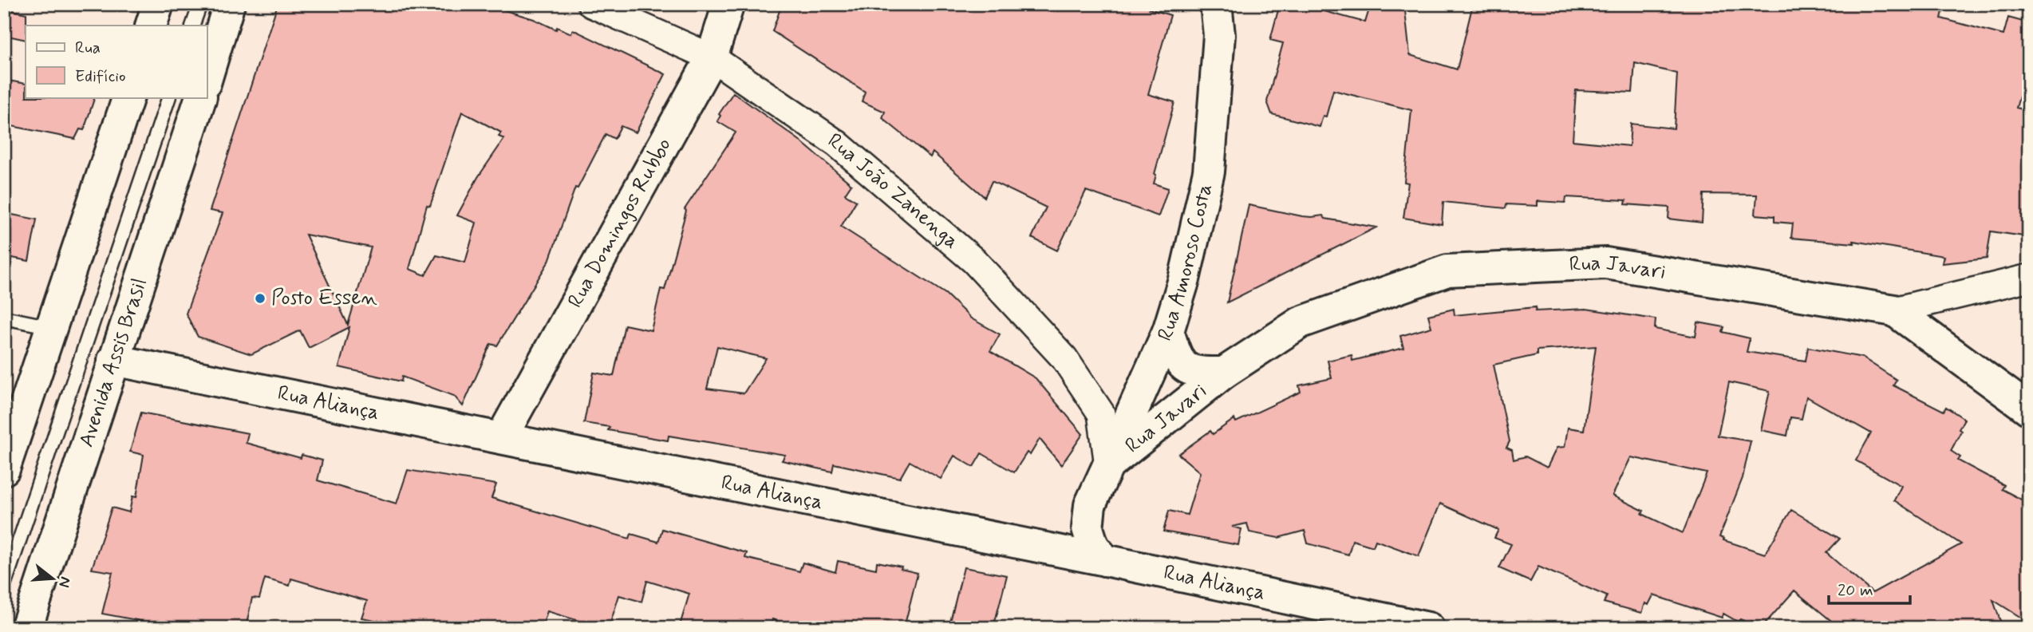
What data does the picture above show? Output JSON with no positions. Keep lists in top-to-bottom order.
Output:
{
  "streets": {
    "main road": [
      "Rua Domingos Rubbo",
      "Rua Amoroso Costa",
      "Rua Javari",
      "Avenida Assis Brasil",
      "Rua Aliança"
    ],
    "street": ["Rua João Zanenga"]
  },
  "crossings": [
    ["Rua João Zanenga", "Rua Domingos Rubbo"],
    ["Rua João Zanenga", "Rua Amoroso Costa"],
    ["Rua João Zanenga", "Rua Javari"],
    ["Rua Domingos Rubbo", "Rua Aliança"],
    ["Rua Amoroso Costa", "Rua Javari"],
    ["Rua Amoroso Costa", "Rua Aliança"],
    ["Avenida Assis Brasil", "Rua Aliança"]
  ],
  "places": ["Posto Essen"],
  "legend": ["Rua", "Edifício"],
  "scale_bar": "20 m",
  "north": "right"
}
